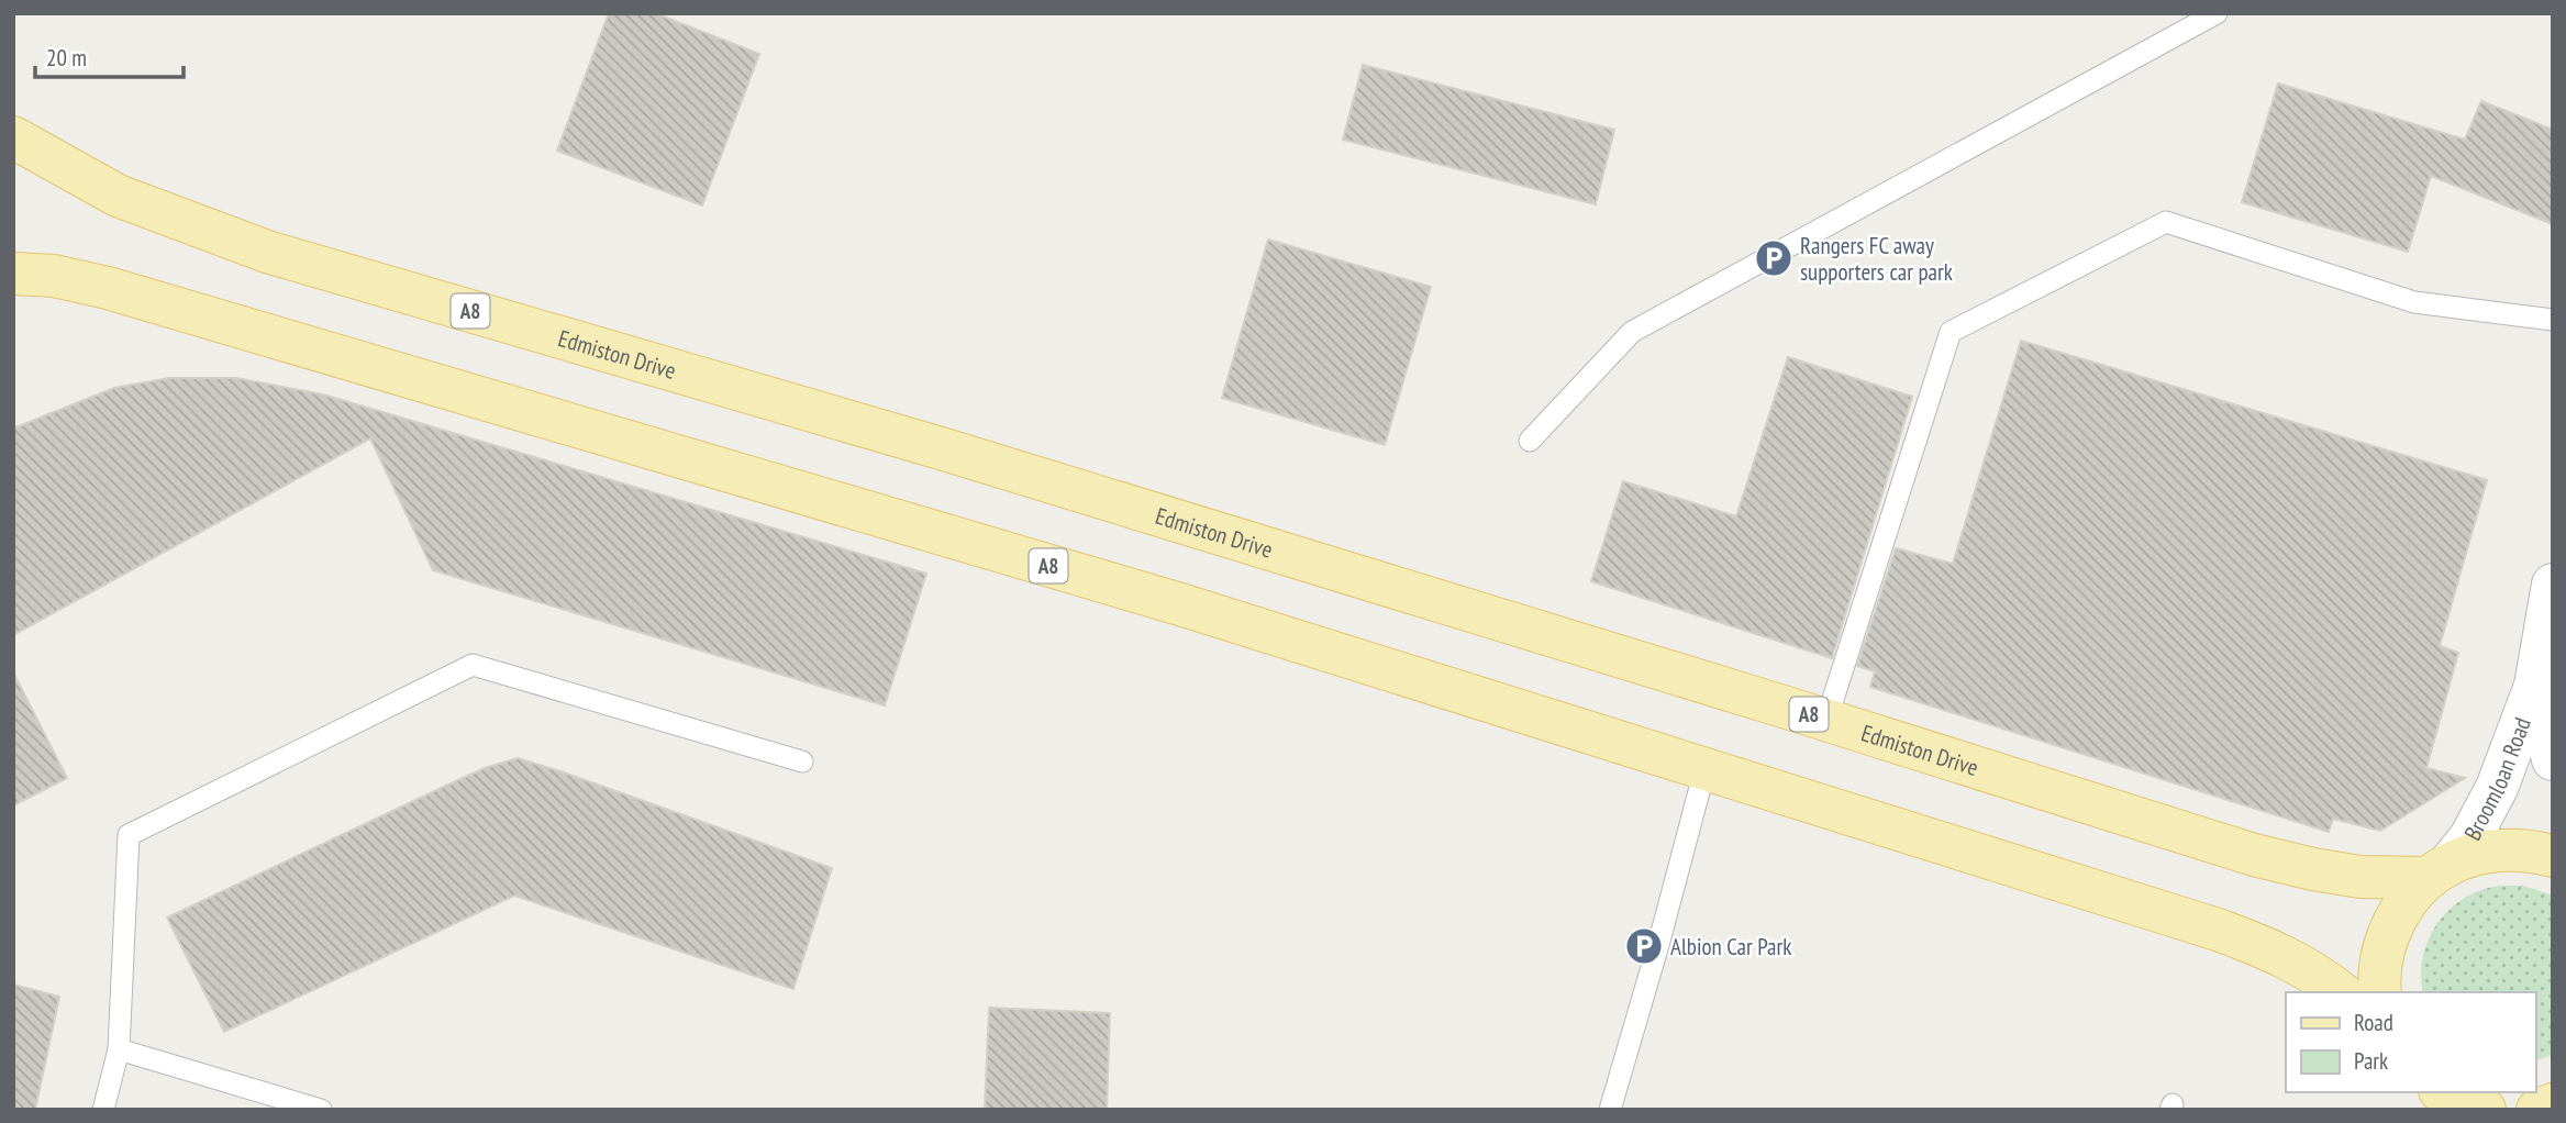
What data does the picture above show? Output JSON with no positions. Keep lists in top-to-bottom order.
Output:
{
  "streets": {
    "main road": ["A8", "Edmiston Drive"],
    "street": ["Broomloan Road"]
  },
  "crossings": [
    ["Edmiston Drive", "Broomloan Road"]
  ],
  "places": {
    "parking": ["Rangers FC away supporters car park", "Albion Car Park"]
  },
  "legend": ["Road", "Park"],
  "scale_bar": "20 m"
}
